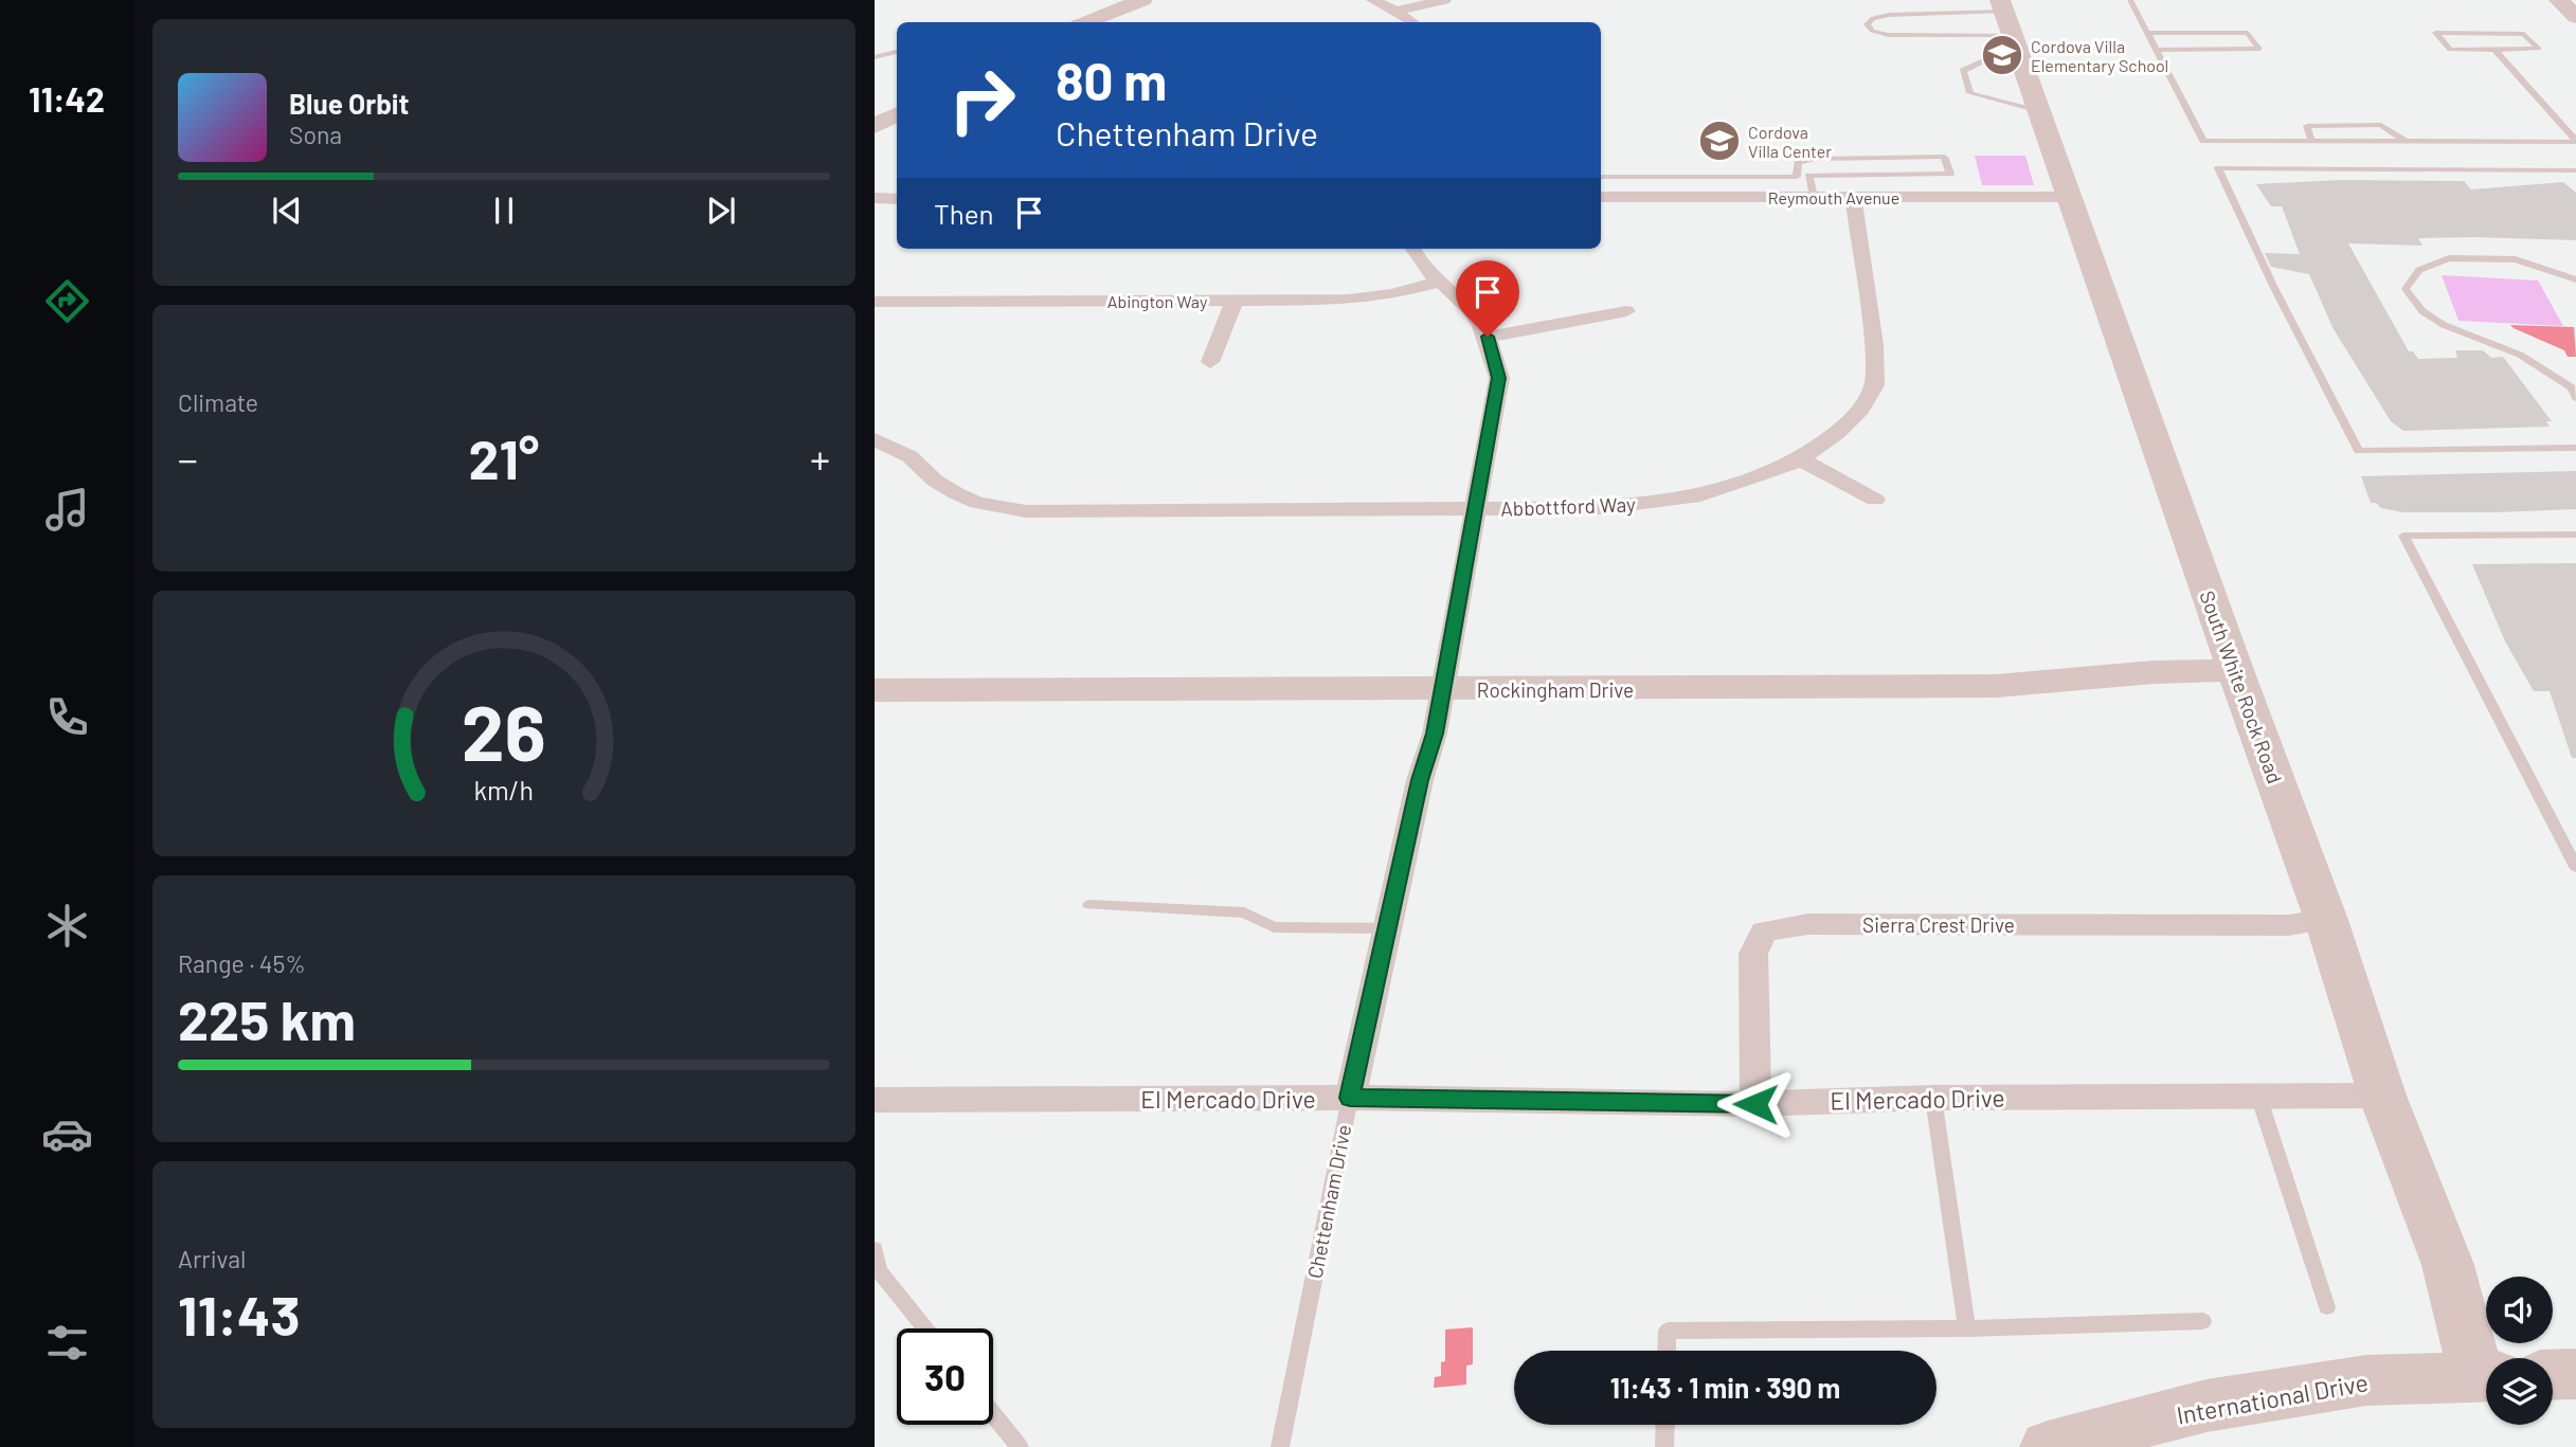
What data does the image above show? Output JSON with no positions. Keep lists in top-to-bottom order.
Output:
{
  "streets": {
    "street": [
      "Reymouth Avenue",
      "Abington Way",
      "Abbottford Way",
      "South White Rock Road",
      "Rockingham Drive",
      "Sierra Crest Drive",
      "El Mercado Drive",
      "Chettenham Drive",
      "International Drive"
    ]
  },
  "crossings": [
    ["Reymouth Avenue", "Abbottford Way"],
    ["Reymouth Avenue", "South White Rock Road"],
    ["Abington Way", "Chettenham Drive"],
    ["Abbottford Way", "Chettenham Drive"],
    ["South White Rock Road", "Rockingham Drive"],
    ["South White Rock Road", "Sierra Crest Drive"],
    ["South White Rock Road", "El Mercado Drive"],
    ["Rockingham Drive", "Chettenham Drive"],
    ["Sierra Crest Drive", "El Mercado Drive"],
    ["El Mercado Drive", "Chettenham Drive"]
  ],
  "places": {
    "school or university": ["Cordova Villa Elementary School", "Cordova Villa Center"]
  },
  "page": {
    "tabs": "11:42",
    "turn": ["80 m", "Chettenham Drive"],
    "song": ["Blue Orbit", "Sona"],
    "then": "Then",
    "tile": [
      "Climate",
      ["Range · 45%", "225 km"],
      ["Arrival", "11:43"]
    ],
    "heat": ["−", "21°", "+"],
    "limit": "30",
    "trip": "11:43 · 1 min · 390 m",
    "gauge": ["26", "km/h"]
  }
}
